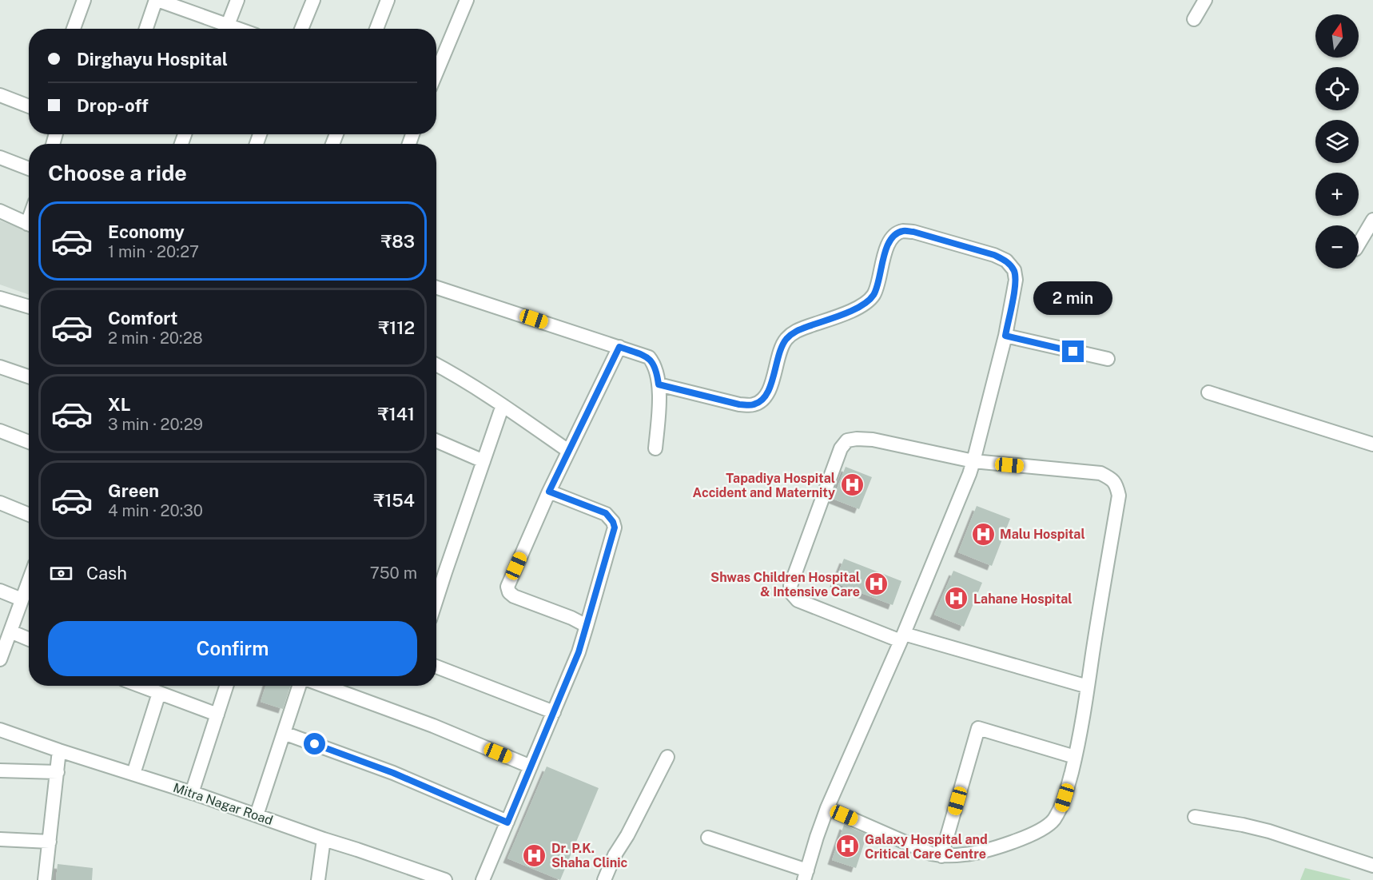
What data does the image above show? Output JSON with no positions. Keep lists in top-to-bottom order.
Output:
{
  "streets": {
    "street": ["Mitra Nagar Road"]
  },
  "places": {
    "hospital": [
      "Tapadiya Hospital Accident and Maternity",
      "Malu Hospital",
      "Shwas Children Hospital & Intensive Care",
      "Lahane Hospital",
      "Galaxy Hospital and Critical Care Centre",
      "Dr. P.K. Shaha Clinic"
    ]
  },
  "north": "top",
  "page": {
    "map_buttons": ["+", "−"],
    "banner": ["Dirghayu Hospital", "Drop-off"],
    "heading": "Choose a ride",
    "list": [
      {
        "name": "Economy",
        "note": "1 min · 20:27",
        "value": "₹83"
      },
      {
        "name": "Comfort",
        "note": "2 min · 20:28",
        "value": "₹112"
      },
      {
        "name": "XL",
        "note": "3 min · 20:29",
        "value": "₹141"
      },
      {
        "name": "Green",
        "note": "4 min · 20:30",
        "value": "₹154"
      }
    ],
    "bubble": "2 min",
    "pay": ["Cash", "750 m"],
    "buttons": "Confirm"
  }
}
